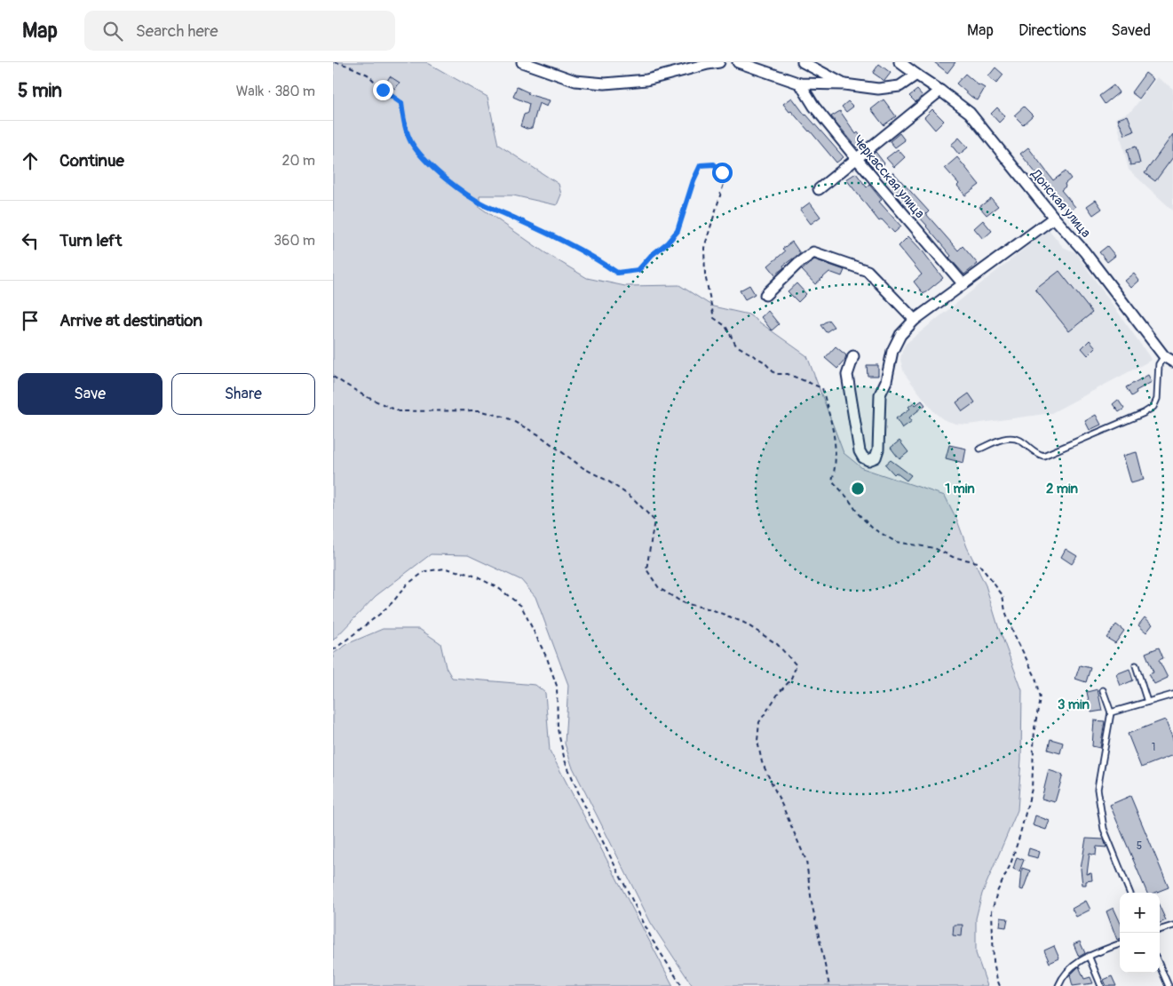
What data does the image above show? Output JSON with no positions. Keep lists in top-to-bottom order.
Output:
{
  "streets": {
    "street": ["Черкасская улица", "Донская улица"]
  },
  "house_numbers": ["1", "5"],
  "page": {
    "header": "Map",
    "search": "Search here",
    "nav": ["Map", "Directions", "Saved"],
    "heading": ["5 min", "Walk · 380 m"],
    "list": [
      ["Continue", "20 m"],
      ["Turn left", "360 m"],
      "Arrive at destination"
    ],
    "buttons": ["Save", "Share"],
    "map_buttons": ["+", "−"]
  },
  "rings": ["1 min", "2 min", "3 min"]
}
